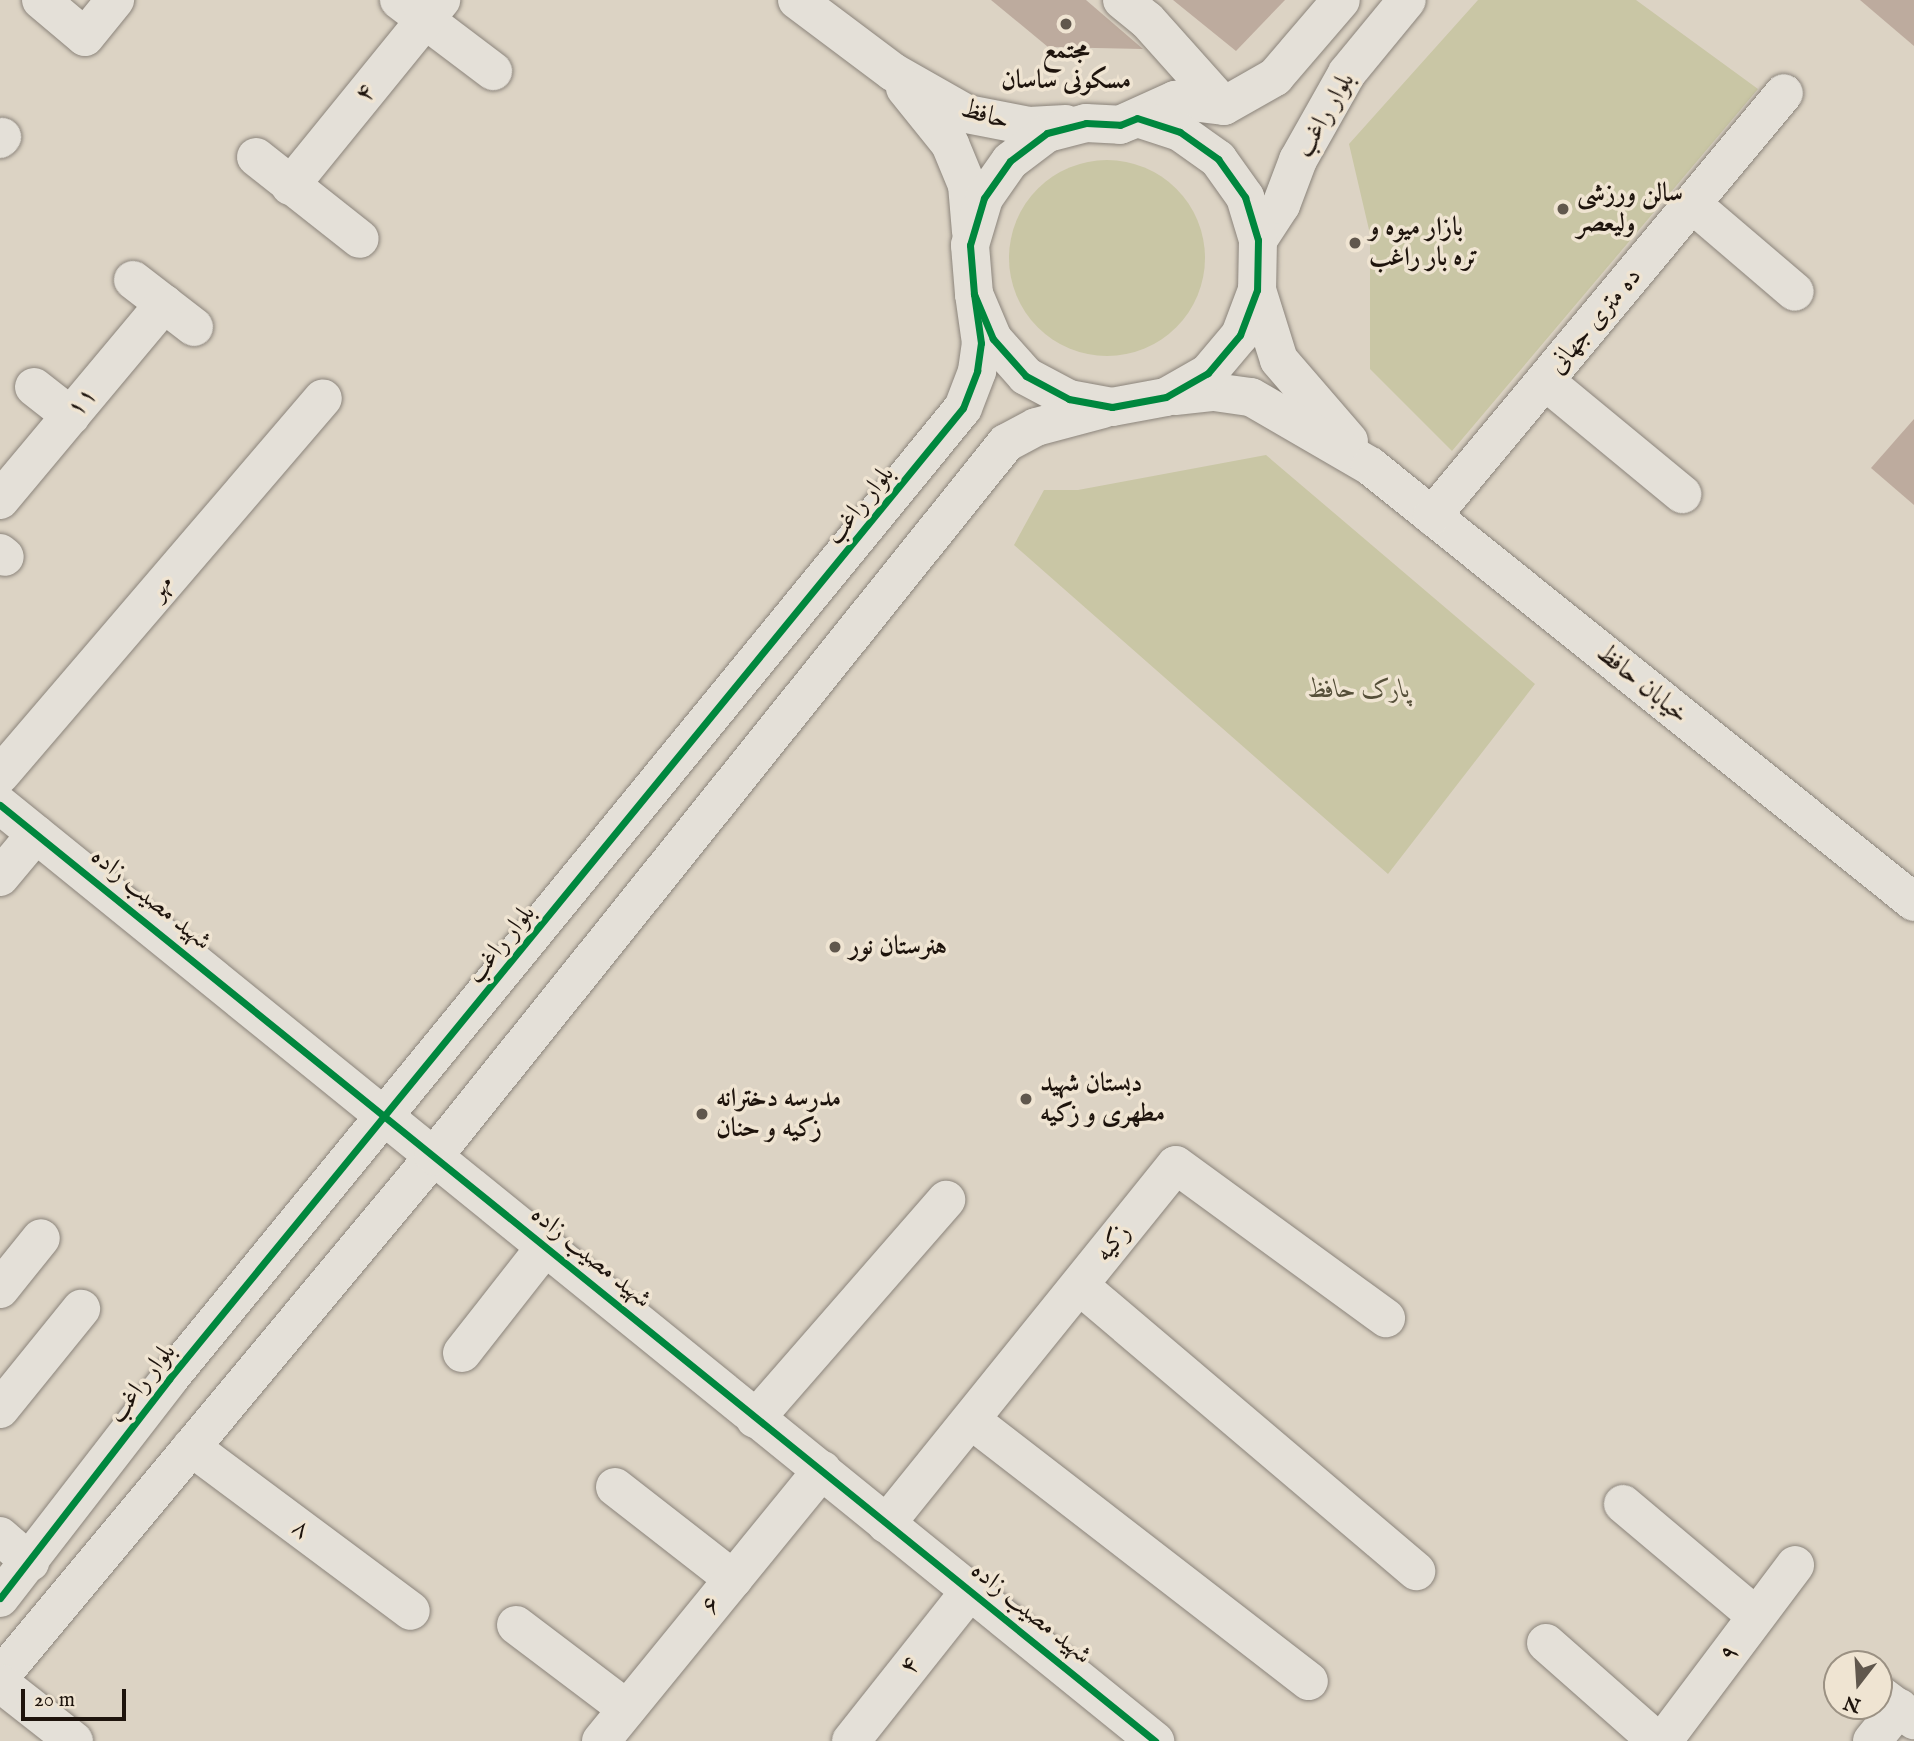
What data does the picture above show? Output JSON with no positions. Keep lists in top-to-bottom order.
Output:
{
  "streets": {
    "street": [
      "۴",
      "حافظ",
      "بلوار راغب",
      "ده متری جهانی",
      "۱۱",
      "مهر",
      "خیابان حافظ",
      "شهید مصیب زاده",
      "زکیه",
      "۸",
      "۶",
      "۹"
    ]
  },
  "crossings": [
    ["۴", "شهید مصیب زاده"],
    ["حافظ", "بلوار راغب"],
    ["بلوار راغب", "شهید مصیب زاده"],
    ["ده متری جهانی", "خیابان حافظ"],
    ["شهید مصیب زاده", "زکیه"],
    ["شهید مصیب زاده", "۶"]
  ],
  "parks": ["پارک حافظ"],
  "places": [
    "مجتمع مسکونی ساسان",
    "سالن ورزشی ولیعصر",
    "بازار میوه و تره بار راغب",
    "هنرستان نور",
    "دبستان شهید مطهری و زکیه",
    "مدرسه دخترانه زکیه و حنان"
  ],
  "scale_bar": "20 m",
  "north": "bottom"
}
